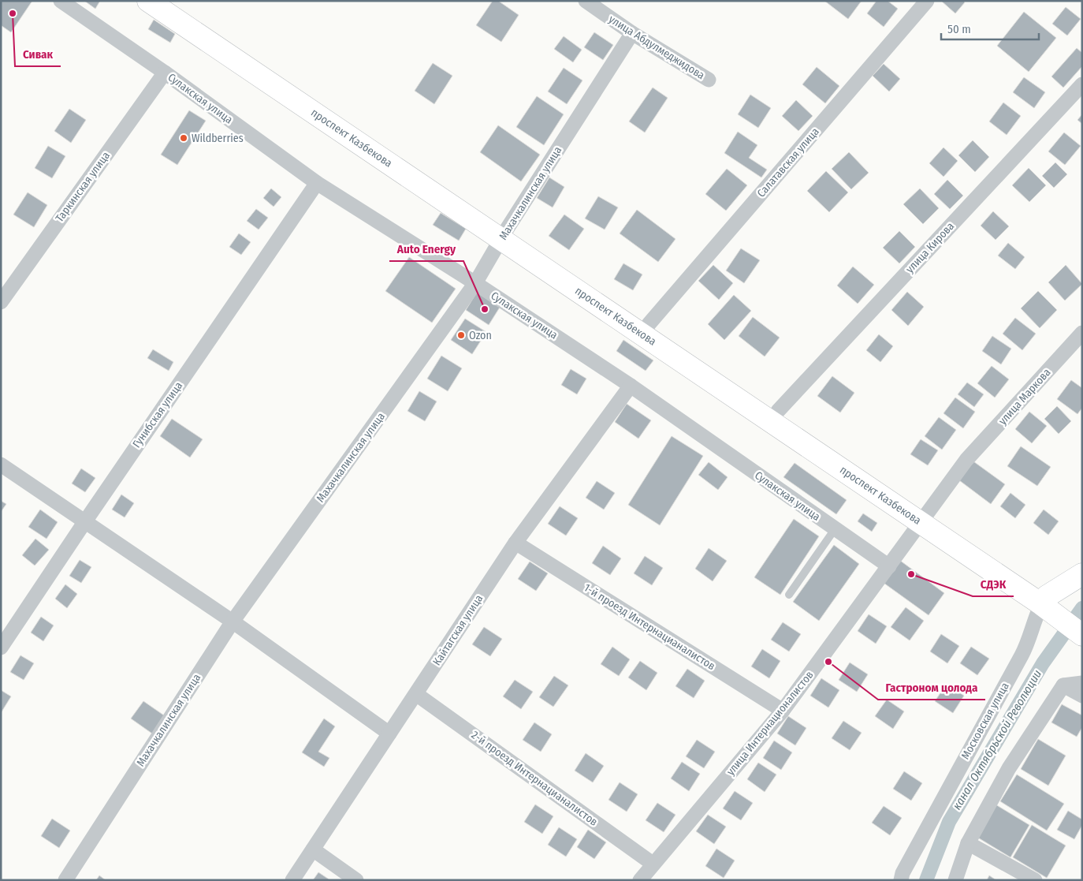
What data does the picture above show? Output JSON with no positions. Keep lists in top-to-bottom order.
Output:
{
  "streets": {
    "main road": ["проспект Казбекова"],
    "street": [
      "улица Абдулмеджидова",
      "Сулакская улица",
      "Салатавская улица",
      "Таркинская улица",
      "Махачкалинская улица",
      "улица Кирова",
      "улица Маркова",
      "Гунибская улица",
      "1-й проезд Интернацианалистов",
      "Кайтагская улица",
      "Московская улица",
      "улица Интернационалистов",
      "2-й проезд Интернацианалистов"
    ]
  },
  "crossings": [
    ["улица Абдулмеджидова", "Махачкалинская улица"],
    ["Сулакская улица", "Таркинская улица"],
    ["Сулакская улица", "Махачкалинская улица"],
    ["Сулакская улица", "Гунибская улица"],
    ["Сулакская улица", "Кайтагская улица"],
    ["Сулакская улица", "улица Интернационалистов"],
    ["проспект Казбекова", "Салатавская улица"],
    ["проспект Казбекова", "Махачкалинская улица"],
    ["проспект Казбекова", "улица Кирова"],
    ["проспект Казбекова", "Московская улица"],
    ["проспект Казбекова", "улица Интернационалистов"],
    ["улица Маркова", "улица Интернационалистов"],
    ["1-й проезд Интернацианалистов", "Кайтагская улица"],
    ["1-й проезд Интернацианалистов", "улица Интернационалистов"],
    ["Кайтагская улица", "2-й проезд Интернацианалистов"],
    ["улица Интернационалистов", "2-й проезд Интернацианалистов"]
  ],
  "water": ["канал Октябрьской Революции"],
  "places": [
    "Сивак",
    "Wildberries",
    "Auto Energy",
    "Ozon",
    "СДЭК",
    "Гастроном цолода"
  ],
  "scale_bar": "50 m"
}
